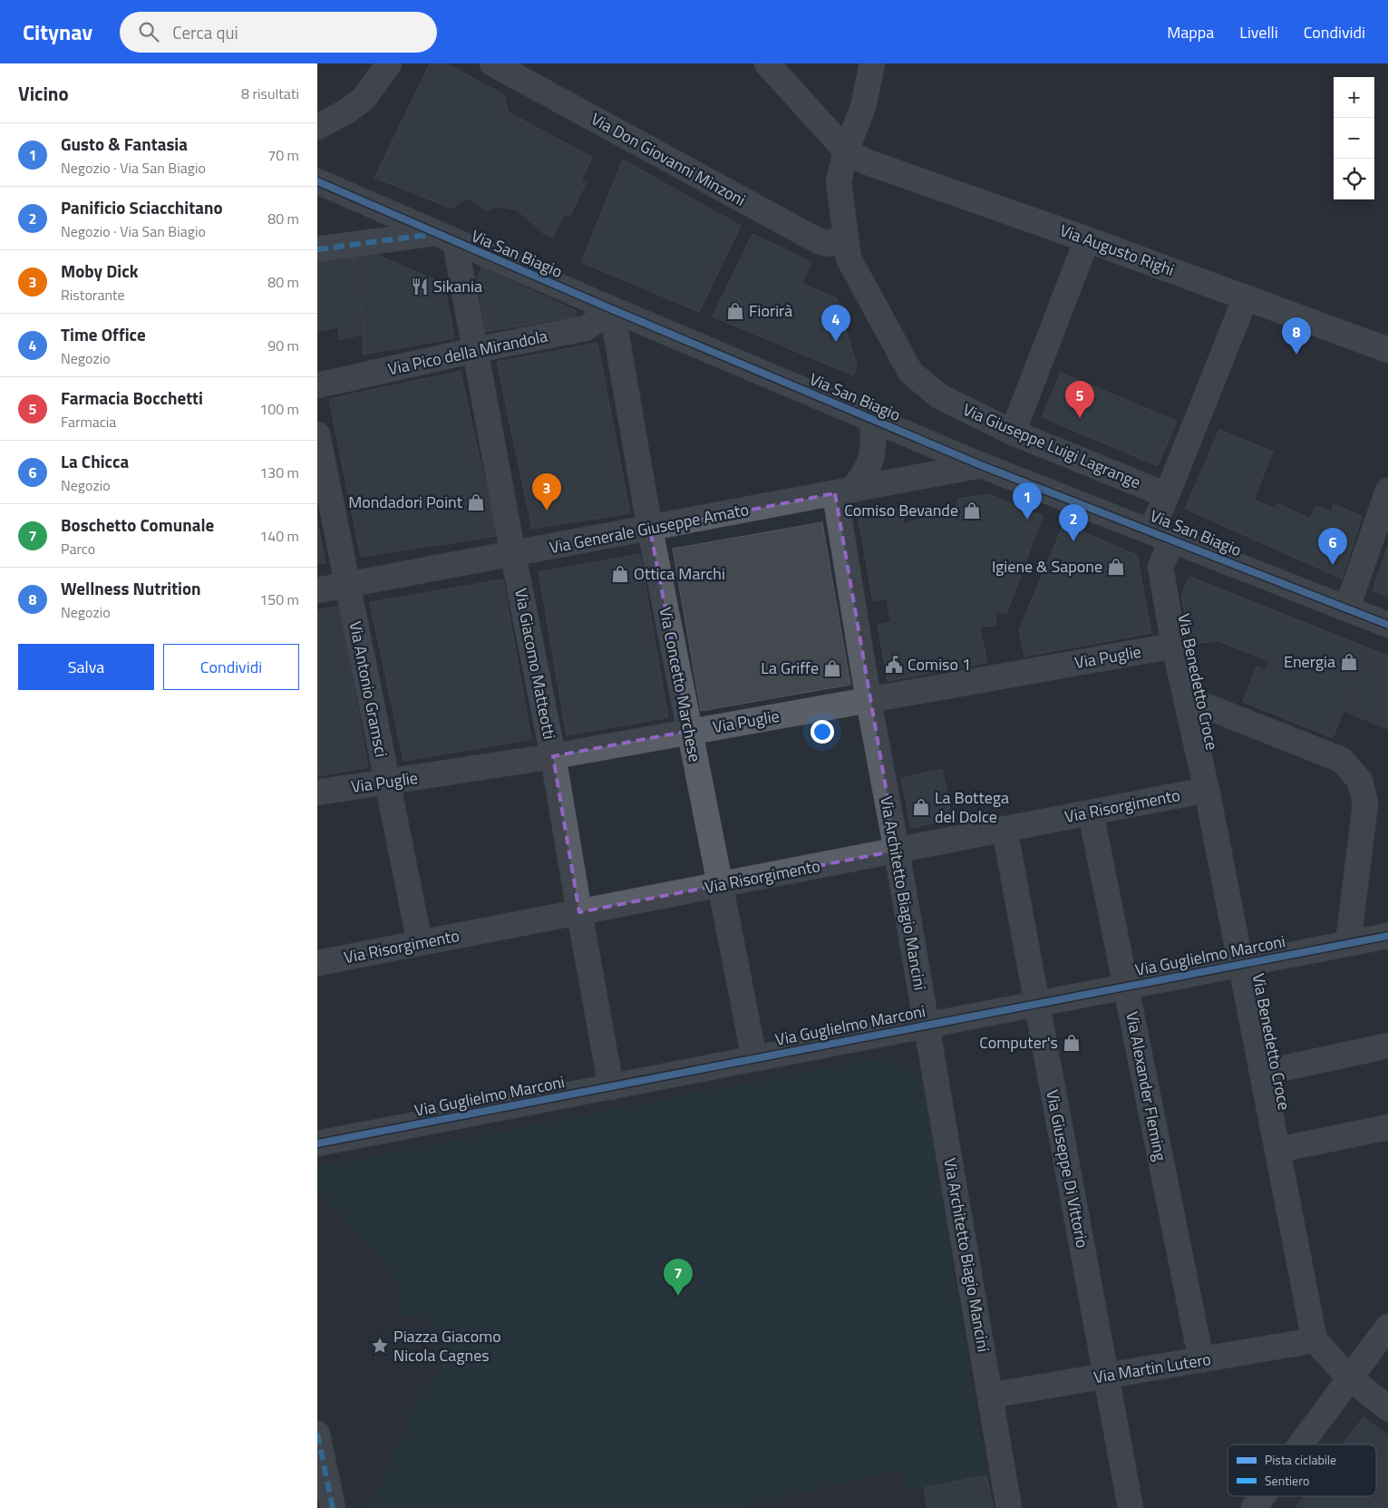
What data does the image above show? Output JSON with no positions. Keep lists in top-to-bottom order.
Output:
{
  "streets": {
    "main road": ["Via Augusto Righi"],
    "street": [
      "Via Don Giovanni Minzoni",
      "Via San Biagio",
      "Via Pico della Mirandola",
      "Via Giuseppe Luigi Lagrange",
      "Via Generale Giuseppe Amato",
      "Via Puglie",
      "Via Giacomo Matteotti",
      "Via Benedetto Croce",
      "Via Concetto Marchese",
      "Via Antonio Gramsci",
      "Via Risorgimento",
      "Via Architetto Biagio Mancini",
      "Via Guglielmo Marconi",
      "Via Alexander Fleming",
      "Via Giuseppe Di Vittorio",
      "Via Martin Lutero"
    ]
  },
  "crossings": [
    ["Via Don Giovanni Minzoni", "Via Giuseppe Luigi Lagrange"],
    ["Via Augusto Righi", "Via Giuseppe Luigi Lagrange"],
    ["Via San Biagio", "Via Pico della Mirandola"],
    ["Via San Biagio", "Via Generale Giuseppe Amato"],
    ["Via San Biagio", "Via Giacomo Matteotti"],
    ["Via San Biagio", "Via Benedetto Croce"],
    ["Via San Biagio", "Via Concetto Marchese"],
    ["Via Pico della Mirandola", "Via Giacomo Matteotti"],
    ["Via Pico della Mirandola", "Via Concetto Marchese"],
    ["Via Generale Giuseppe Amato", "Via Giacomo Matteotti"],
    ["Via Generale Giuseppe Amato", "Via Concetto Marchese"],
    ["Via Generale Giuseppe Amato", "Via Antonio Gramsci"],
    ["Via Generale Giuseppe Amato", "Via Architetto Biagio Mancini"],
    ["Via Puglie", "Via Giacomo Matteotti"],
    ["Via Puglie", "Via Benedetto Croce"],
    ["Via Puglie", "Via Concetto Marchese"],
    ["Via Puglie", "Via Antonio Gramsci"],
    ["Via Puglie", "Via Architetto Biagio Mancini"],
    ["Via Giacomo Matteotti", "Via Risorgimento"],
    ["Via Giacomo Matteotti", "Via Guglielmo Marconi"],
    ["Via Benedetto Croce", "Via Risorgimento"],
    ["Via Benedetto Croce", "Via Guglielmo Marconi"],
    ["Via Benedetto Croce", "Via Martin Lutero"],
    ["Via Concetto Marchese", "Via Risorgimento"],
    ["Via Concetto Marchese", "Via Guglielmo Marconi"],
    ["Via Antonio Gramsci", "Via Risorgimento"],
    ["Via Risorgimento", "Via Architetto Biagio Mancini"],
    ["Via Risorgimento", "Via Alexander Fleming"],
    ["Via Risorgimento", "Via Giuseppe Di Vittorio"],
    ["Via Architetto Biagio Mancini", "Via Guglielmo Marconi"],
    ["Via Architetto Biagio Mancini", "Via Martin Lutero"],
    ["Via Guglielmo Marconi", "Via Alexander Fleming"],
    ["Via Guglielmo Marconi", "Via Giuseppe Di Vittorio"],
    ["Via Alexander Fleming", "Via Martin Lutero"],
    ["Via Giuseppe Di Vittorio", "Via Martin Lutero"]
  ],
  "places": {
    "restaurant": ["Sikania"],
    "shop": [
      "Fiorirà",
      "Mondadori Point",
      "Comiso Bevande",
      "Igiene & Sapone",
      "Ottica Marchi",
      "Energia",
      "La Griffe",
      "La Bottega del Dolce",
      "Computer's"
    ],
    "public building": ["Comiso 1"],
    "place": ["Piazza Giacomo Nicola Cagnes"]
  },
  "legend": ["Pista ciclabile", "Sentiero"],
  "page": {
    "header": "Citynav",
    "search": "Cerca qui",
    "nav": ["Mappa", "Livelli", "Condividi"],
    "heading": ["Vicino", "8 risultati"],
    "map_buttons": ["+", "−"],
    "list": [
      {
        "mark": "1",
        "name": "Gusto & Fantasia",
        "note": "Negozio · Via San Biagio",
        "value": "70 m"
      },
      {
        "mark": "2",
        "name": "Panificio Sciacchitano",
        "note": "Negozio · Via San Biagio",
        "value": "80 m"
      },
      {
        "mark": "3",
        "name": "Moby Dick",
        "note": "Ristorante",
        "value": "80 m"
      },
      {
        "mark": "4",
        "name": "Time Office",
        "note": "Negozio",
        "value": "90 m"
      },
      {
        "mark": "5",
        "name": "Farmacia Bocchetti",
        "note": "Farmacia",
        "value": "100 m"
      },
      {
        "mark": "6",
        "name": "La Chicca",
        "note": "Negozio",
        "value": "130 m"
      },
      {
        "mark": "7",
        "name": "Boschetto Comunale",
        "note": "Parco",
        "value": "140 m"
      },
      {
        "mark": "8",
        "name": "Wellness Nutrition",
        "note": "Negozio",
        "value": "150 m"
      }
    ],
    "pins": [
      "4",
      "8",
      "5",
      "3",
      "1",
      "2",
      "6",
      "7"
    ],
    "buttons": ["Salva", "Condividi"]
  }
}
